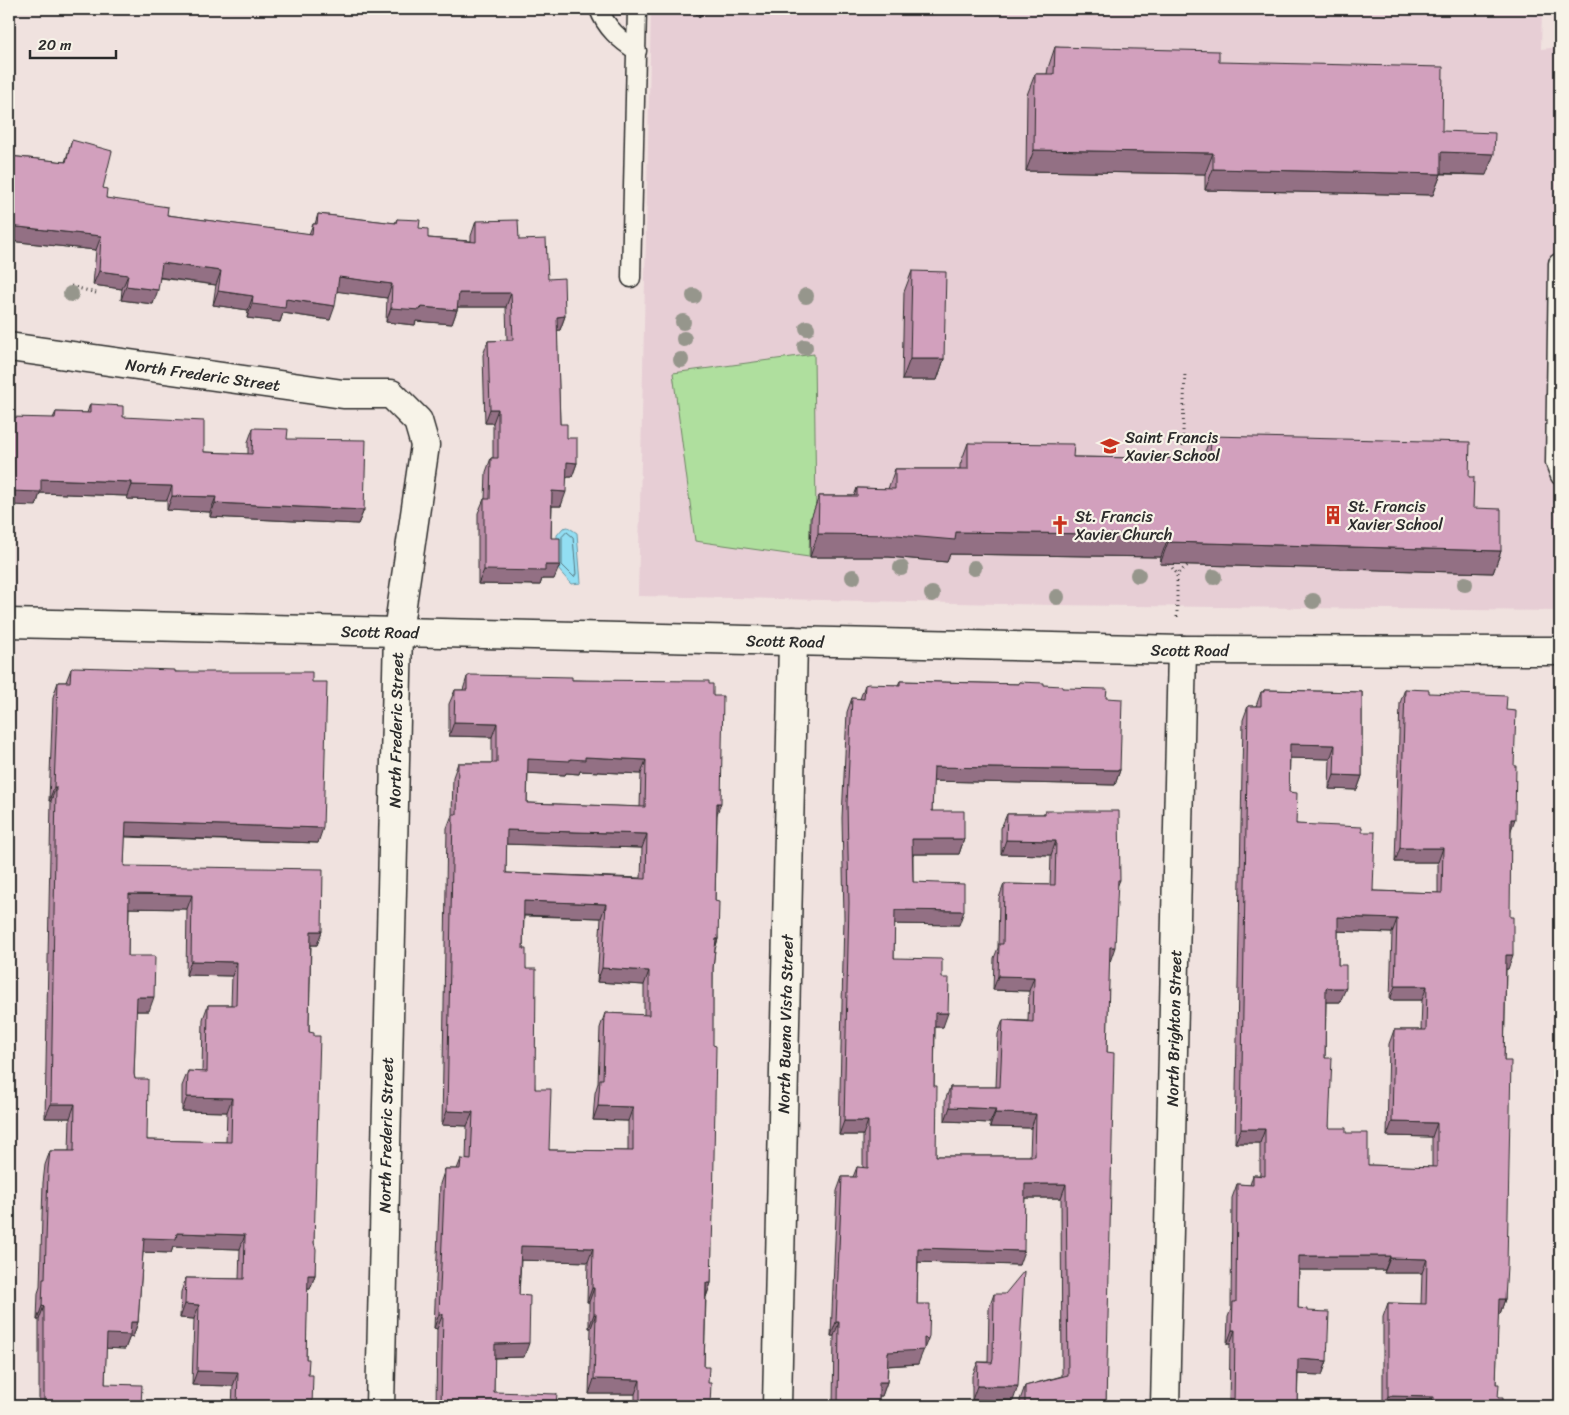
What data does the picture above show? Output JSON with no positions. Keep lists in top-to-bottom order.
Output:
{
  "streets": {
    "street": [
      "North Frederic Street",
      "Scott Road",
      "North Buena Vista Street",
      "North Brighton Street"
    ]
  },
  "crossings": [
    ["North Frederic Street", "Scott Road"],
    ["Scott Road", "North Buena Vista Street"],
    ["Scott Road", "North Brighton Street"]
  ],
  "places": {
    "school or university": ["Saint Francis Xavier School"],
    "building": ["St. Francis Xavier School"],
    "church": ["St. Francis Xavier Church"]
  },
  "scale_bar": "20 m"
}
